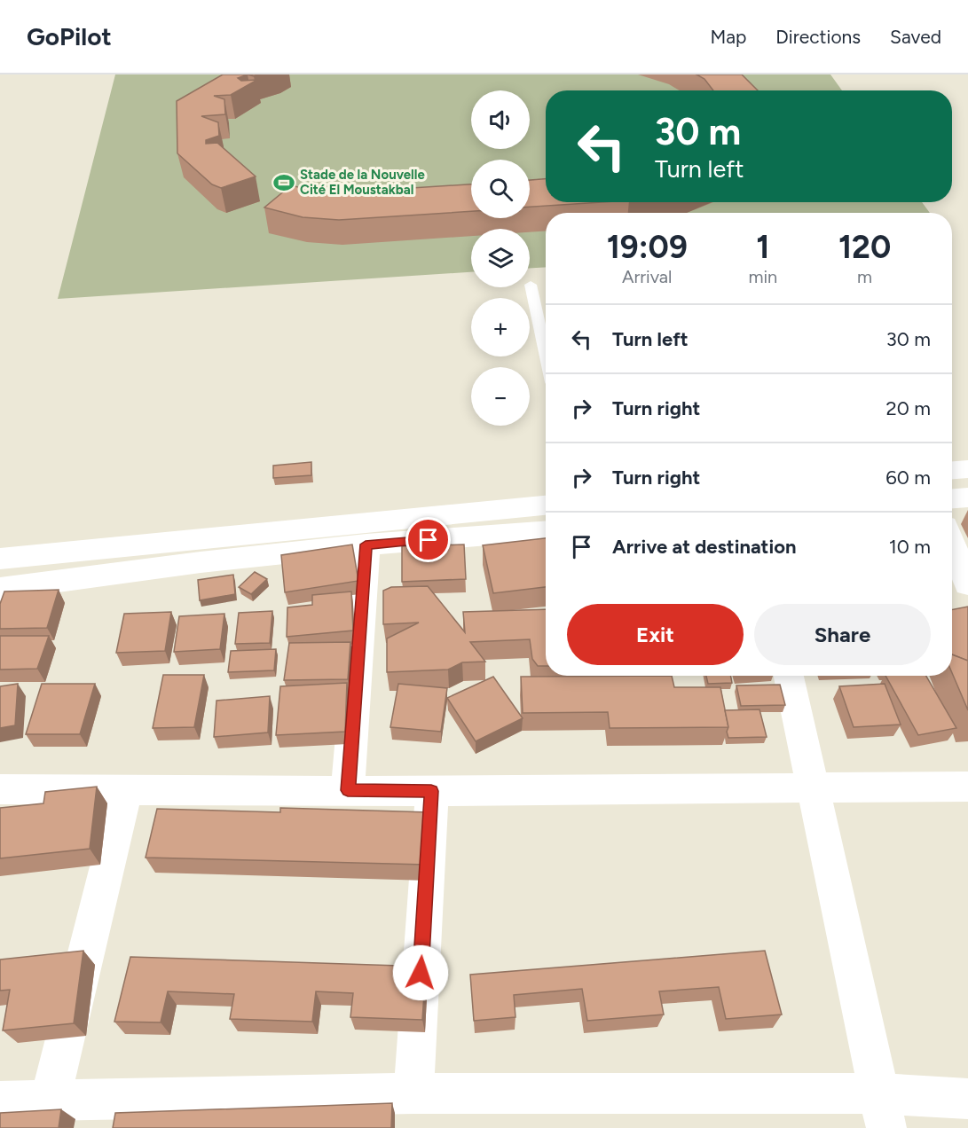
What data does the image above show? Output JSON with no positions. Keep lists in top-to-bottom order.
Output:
{
  "places": {
    "sports": ["Stade de la Nouvelle Cité El Moustakbal"]
  },
  "page": {
    "header": "GoPilot",
    "nav": ["Map", "Directions", "Saved"],
    "map_buttons": ["+", "−"],
    "turn": ["30 m", "Turn left"],
    "eta": [
      "19:09",
      "Arrival",
      "1",
      "min",
      "120",
      "m"
    ],
    "list": [
      {
        "name": "Turn left",
        "value": "30 m"
      },
      {
        "name": "Turn right",
        "value": "20 m"
      },
      {
        "name": "Turn right",
        "value": "60 m"
      },
      {
        "name": "Arrive at destination",
        "value": "10 m"
      }
    ],
    "buttons": ["Exit", "Share"]
  }
}
